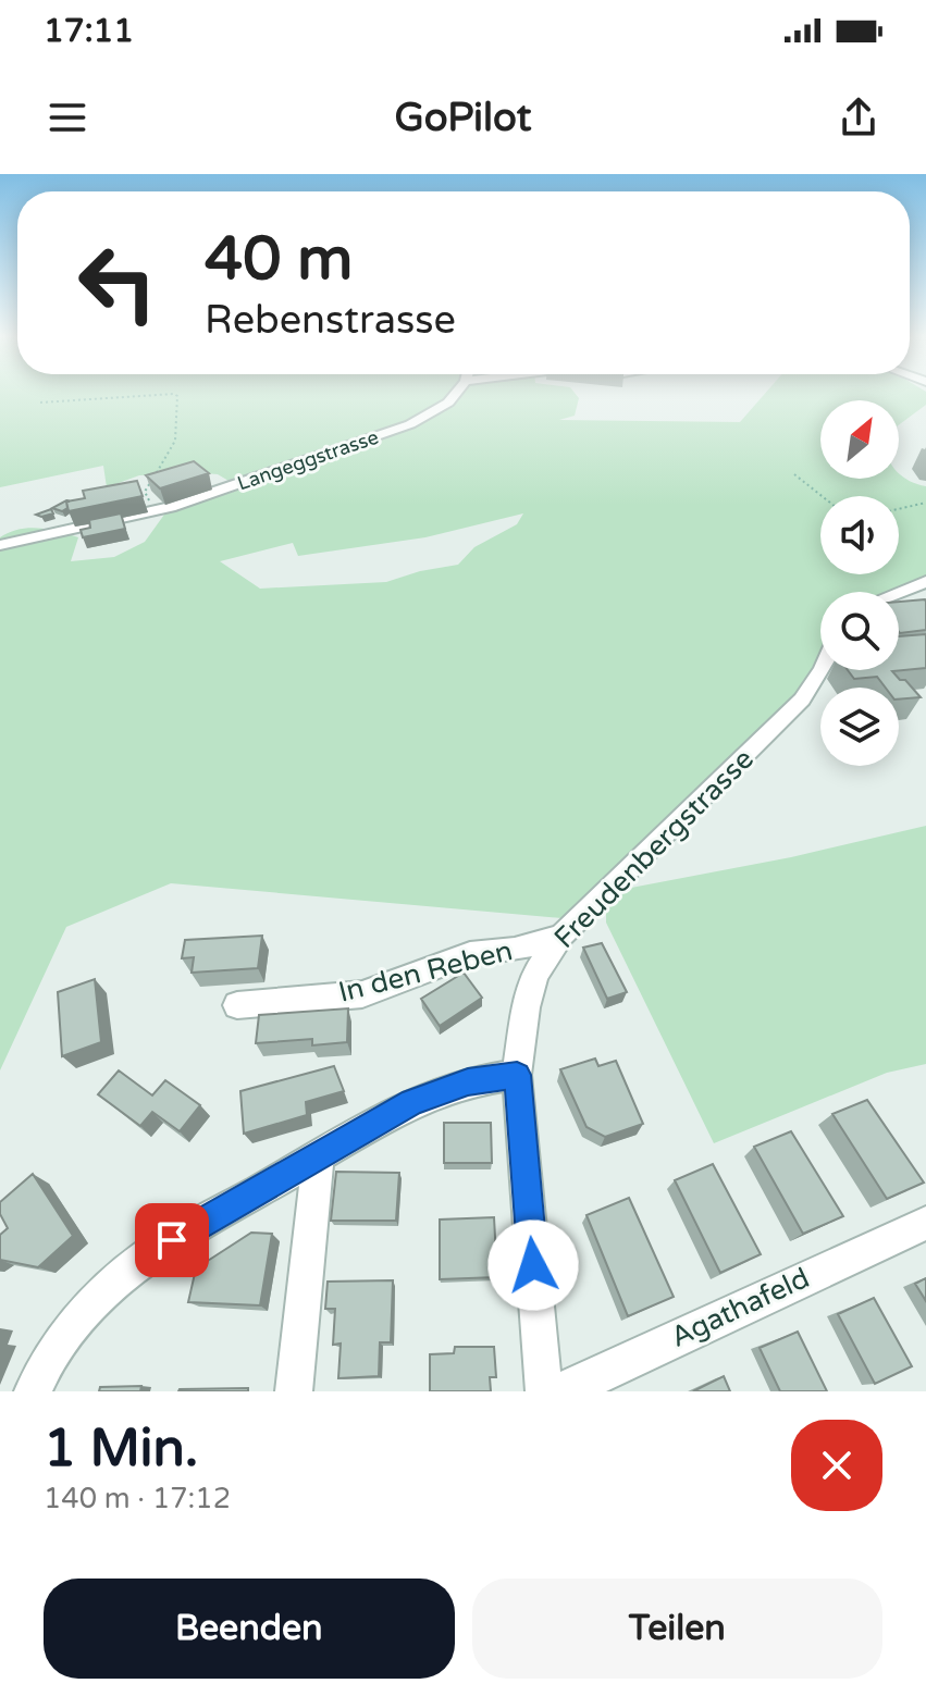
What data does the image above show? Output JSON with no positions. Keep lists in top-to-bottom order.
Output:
{
  "streets": {
    "street": [
      "Langeggstrasse",
      "Freudenbergstrasse",
      "In den Reben",
      "Agathafeld"
    ]
  },
  "crossings": [
    ["Freudenbergstrasse", "In den Reben"]
  ],
  "north": "top right",
  "page": {
    "status": "17:11",
    "header": "GoPilot",
    "turn": ["40 m", "Rebenstrasse"],
    "heading": ["1 Min.", "140 m · 17:12"],
    "buttons": ["Beenden", "Teilen"]
  }
}
